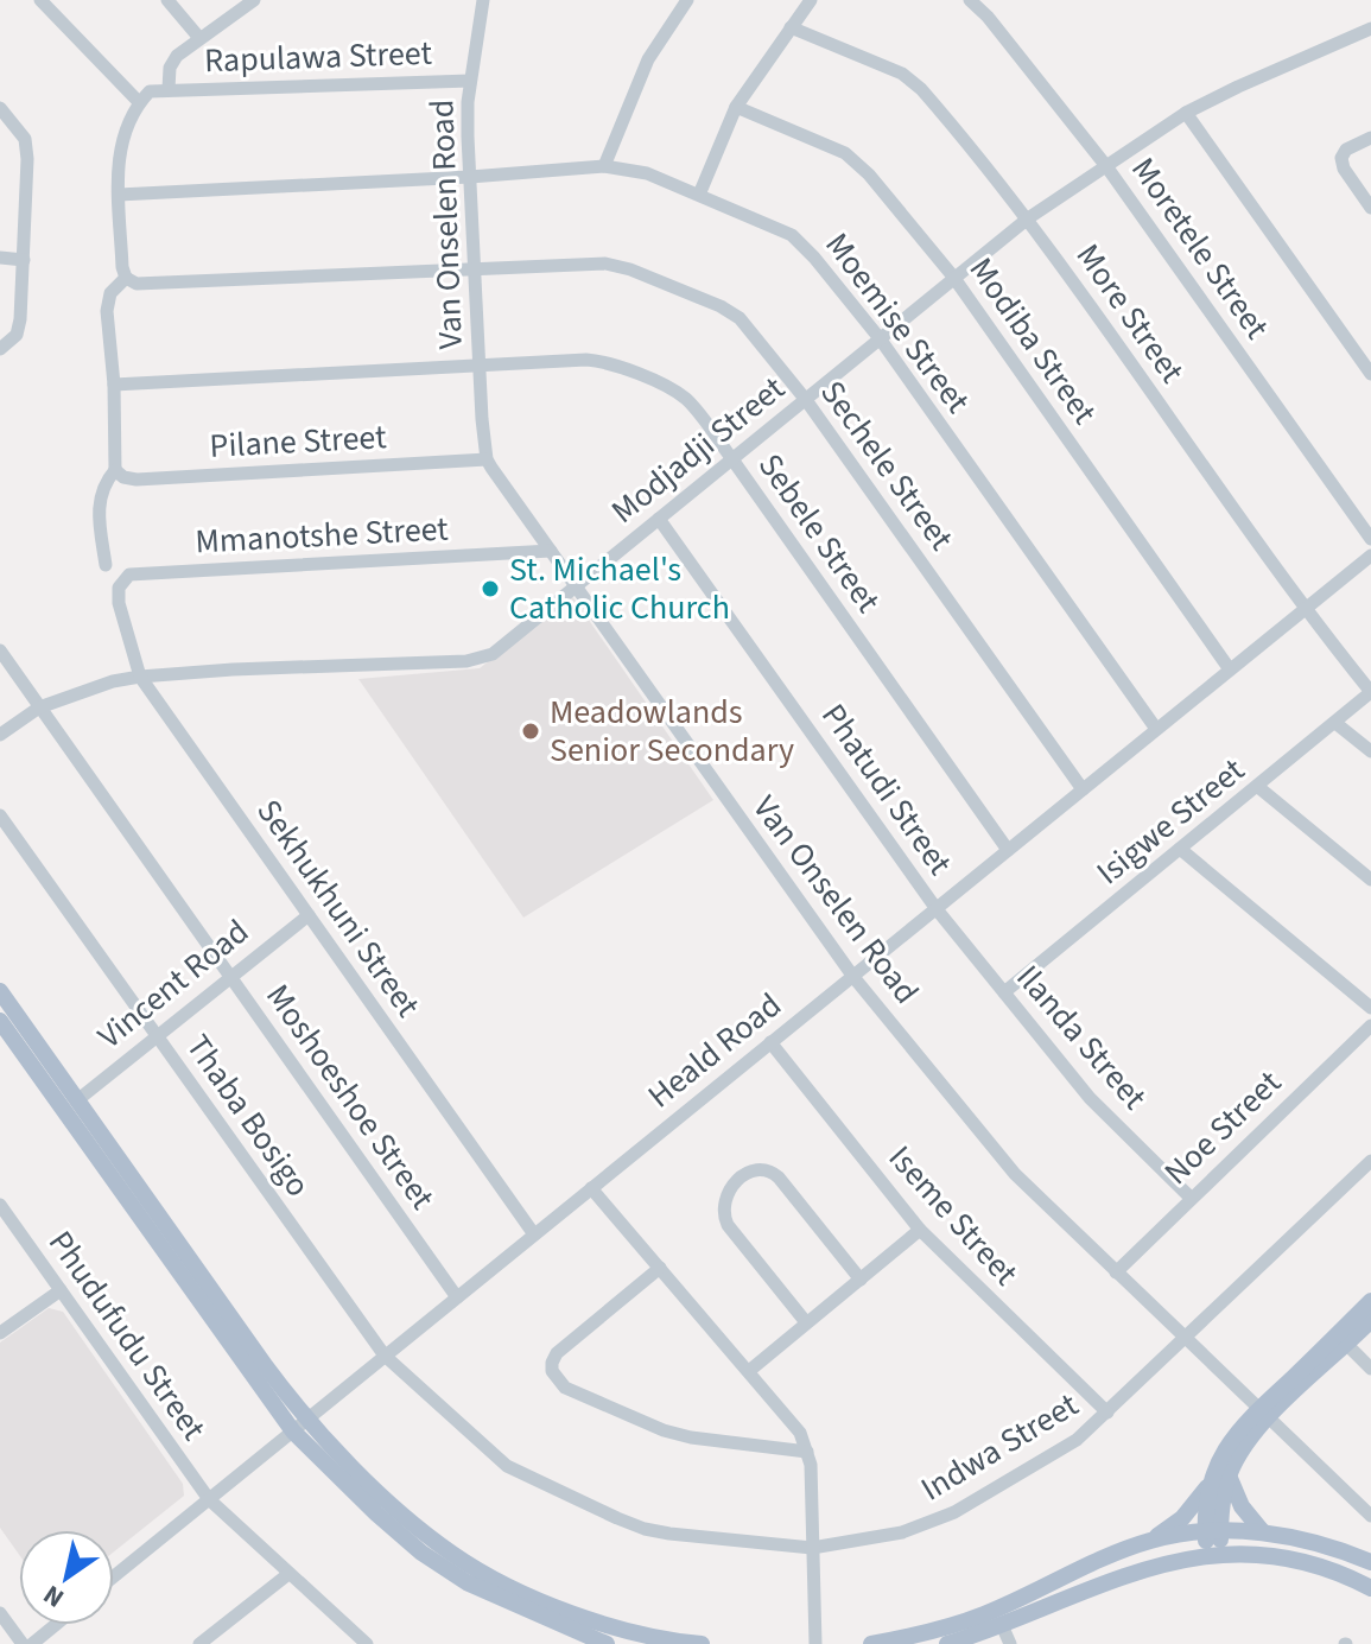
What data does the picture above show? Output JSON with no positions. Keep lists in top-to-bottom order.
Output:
{
  "streets": {
    "street": [
      "Rapulawa Street",
      "Van Onselen Road",
      "Moretele Street",
      "More Street",
      "Moemise Street",
      "Modiba Street",
      "Pilane Street",
      "Modjadji Street",
      "Sechele Street",
      "Sebele Street",
      "Mmanotshe Street",
      "Phatudi Street",
      "Isigwe Street",
      "Sekhukhuni Street",
      "Vincent Road",
      "Ilanda Street",
      "Heald Road",
      "Moshoeshoe Street",
      "Thaba Bosigo",
      "Noe Street",
      "Iseme Street",
      "Phudufudu Street",
      "Indwa Street"
    ]
  },
  "crossings": [
    ["Rapulawa Street", "Van Onselen Road"],
    ["Van Onselen Road", "Moemise Street"],
    ["Van Onselen Road", "Pilane Street"],
    ["Van Onselen Road", "Modjadji Street"],
    ["Van Onselen Road", "Sechele Street"],
    ["Van Onselen Road", "Sebele Street"],
    ["Van Onselen Road", "Mmanotshe Street"],
    ["Van Onselen Road", "Heald Road"],
    ["Van Onselen Road", "Noe Street"],
    ["Van Onselen Road", "Indwa Street"],
    ["Moretele Street", "Modjadji Street"],
    ["More Street", "Modjadji Street"],
    ["More Street", "Isigwe Street"],
    ["More Street", "Heald Road"],
    ["Moemise Street", "Modjadji Street"],
    ["Moemise Street", "Heald Road"],
    ["Modiba Street", "Modjadji Street"],
    ["Modiba Street", "Heald Road"],
    ["Modjadji Street", "Sechele Street"],
    ["Modjadji Street", "Sebele Street"],
    ["Modjadji Street", "Phatudi Street"],
    ["Modjadji Street", "Sekhukhuni Street"],
    ["Modjadji Street", "Moshoeshoe Street"],
    ["Sechele Street", "Heald Road"],
    ["Sebele Street", "Heald Road"],
    ["Mmanotshe Street", "Sekhukhuni Street"],
    ["Phatudi Street", "Ilanda Street"],
    ["Phatudi Street", "Heald Road"],
    ["Isigwe Street", "Ilanda Street"],
    ["Sekhukhuni Street", "Vincent Road"],
    ["Sekhukhuni Street", "Heald Road"],
    ["Vincent Road", "Moshoeshoe Street"],
    ["Vincent Road", "Thaba Bosigo"],
    ["Ilanda Street", "Heald Road"],
    ["Ilanda Street", "Noe Street"],
    ["Heald Road", "Moshoeshoe Street"],
    ["Heald Road", "Thaba Bosigo"],
    ["Heald Road", "Iseme Street"],
    ["Heald Road", "Phudufudu Street"],
    ["Heald Road", "Indwa Street"],
    ["Thaba Bosigo", "Indwa Street"],
    ["Iseme Street", "Indwa Street"]
  ],
  "places": ["St. Michael's Catholic Church", "Meadowlands Senior Secondary"],
  "north": "bottom left"
}
